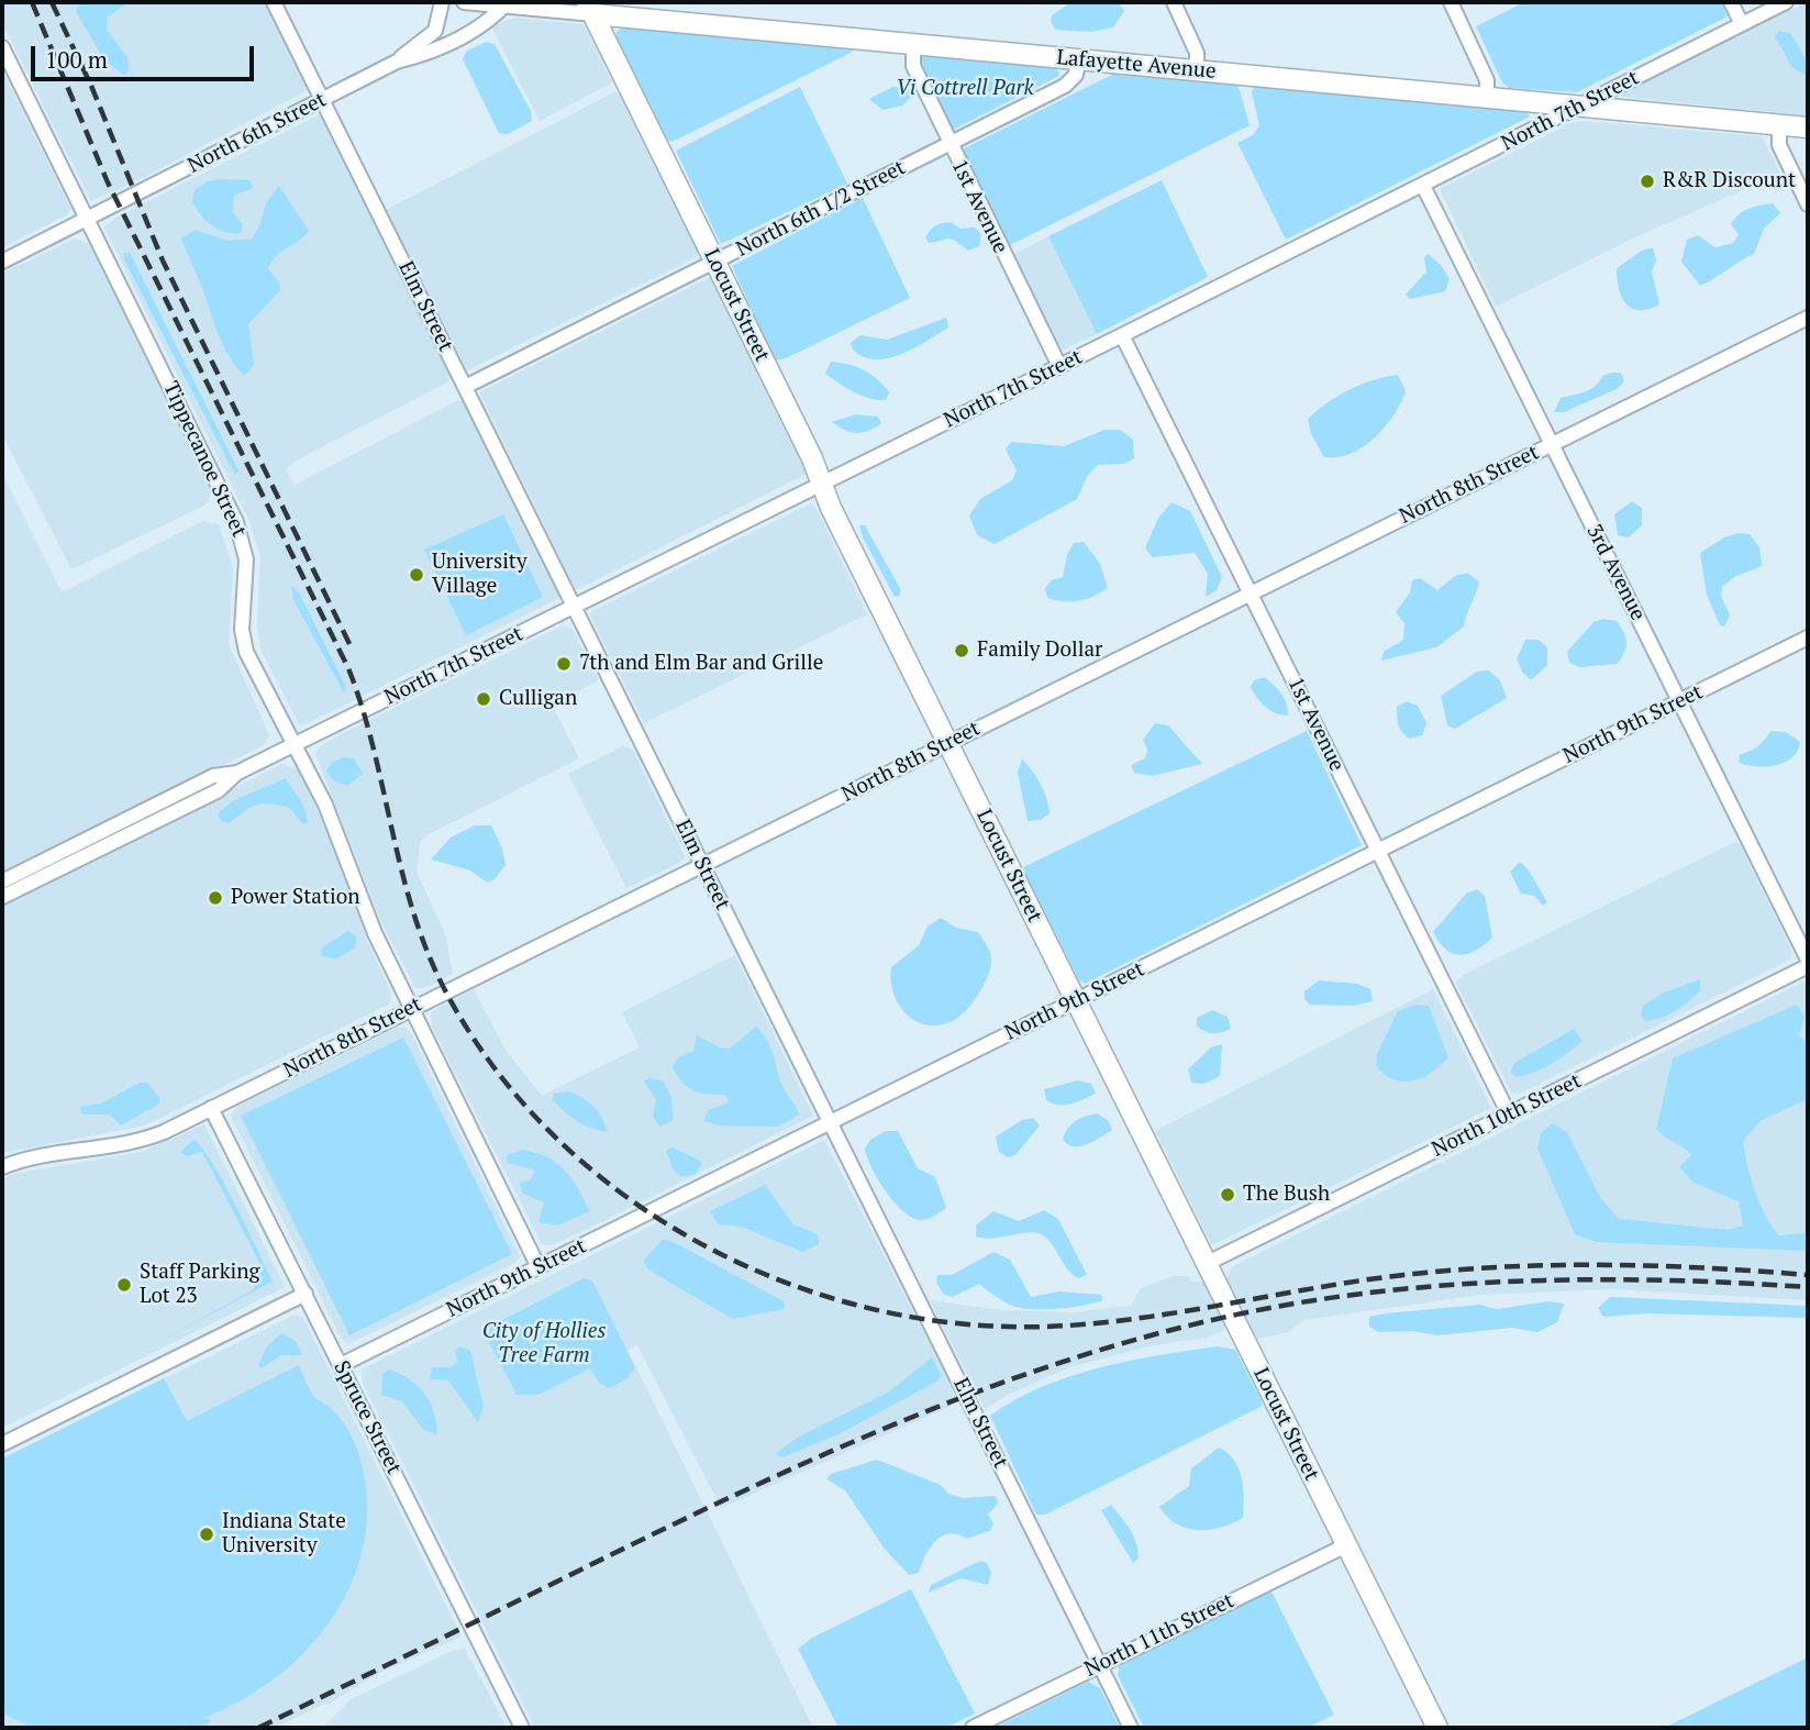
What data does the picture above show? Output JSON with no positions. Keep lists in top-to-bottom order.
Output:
{
  "streets": {
    "street": [
      "Lafayette Avenue",
      "North 7th Street",
      "North 6th Street",
      "1st Avenue",
      "North 6th 1/2 Street",
      "Locust Street",
      "Elm Street",
      "Tippecanoe Street",
      "North 8th Street",
      "3rd Avenue",
      "North 9th Street",
      "North 10th Street",
      "Spruce Street",
      "North 11th Street"
    ]
  },
  "crossings": [
    ["Lafayette Avenue", "North 7th Street"],
    ["Lafayette Avenue", "North 6th Street"],
    ["Lafayette Avenue", "1st Avenue"],
    ["Lafayette Avenue", "North 6th 1/2 Street"],
    ["Lafayette Avenue", "Locust Street"],
    ["North 7th Street", "1st Avenue"],
    ["North 7th Street", "Locust Street"],
    ["North 7th Street", "Elm Street"],
    ["North 7th Street", "Tippecanoe Street"],
    ["North 7th Street", "3rd Avenue"],
    ["North 6th Street", "Elm Street"],
    ["North 6th Street", "Tippecanoe Street"],
    ["1st Avenue", "North 6th 1/2 Street"],
    ["1st Avenue", "North 8th Street"],
    ["1st Avenue", "North 9th Street"],
    ["1st Avenue", "North 10th Street"],
    ["North 6th 1/2 Street", "Locust Street"],
    ["North 6th 1/2 Street", "Elm Street"],
    ["Locust Street", "North 8th Street"],
    ["Locust Street", "North 9th Street"],
    ["Locust Street", "North 10th Street"],
    ["Locust Street", "North 11th Street"],
    ["Elm Street", "North 8th Street"],
    ["Elm Street", "North 9th Street"],
    ["Elm Street", "North 11th Street"],
    ["Tippecanoe Street", "North 8th Street"],
    ["Tippecanoe Street", "North 9th Street"],
    ["North 8th Street", "3rd Avenue"],
    ["North 8th Street", "Spruce Street"],
    ["3rd Avenue", "North 9th Street"],
    ["North 9th Street", "Spruce Street"]
  ],
  "parks": ["Vi Cottrell Park", "City of Hollies Tree Farm"],
  "places": [
    "R&R Discount",
    "University Village",
    "Family Dollar",
    "7th and Elm Bar and Grille",
    "Culligan",
    "Power Station",
    "The Bush",
    "Staff Parking Lot 23",
    "Indiana State University"
  ],
  "scale_bar": "100 m"
}
